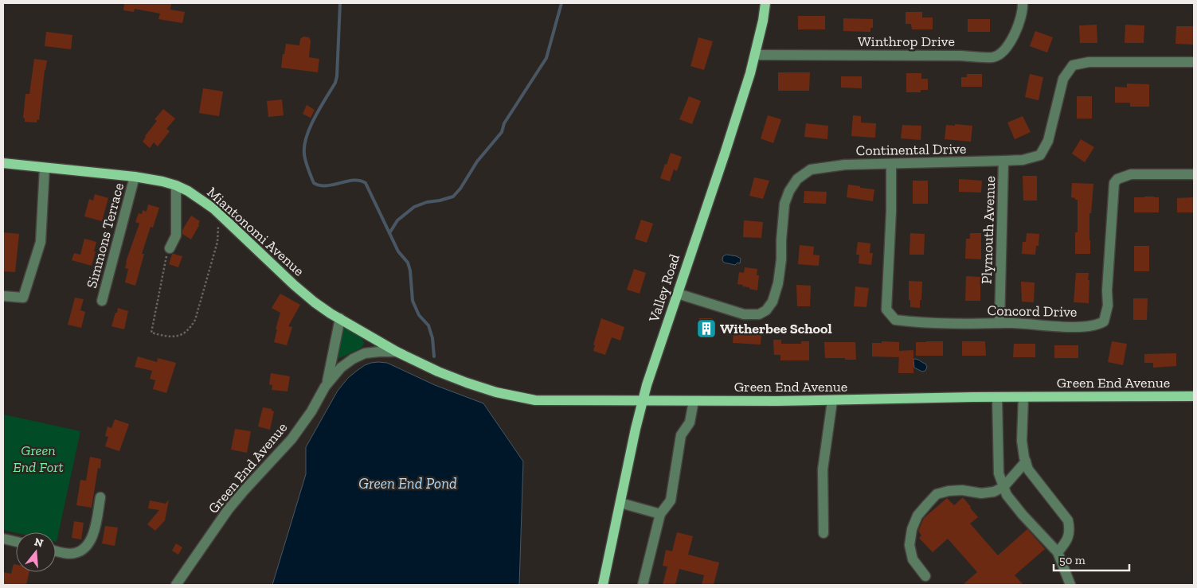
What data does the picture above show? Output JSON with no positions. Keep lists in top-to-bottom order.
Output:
{
  "streets": {
    "main road": ["Miantonomi Avenue", "Valley Road", "Green End Avenue"],
    "street": [
      "Winthrop Drive",
      "Continental Drive",
      "Plymouth Avenue",
      "Simmons Terrace",
      "Concord Drive"
    ]
  },
  "crossings": [
    ["Winthrop Drive", "Valley Road"],
    ["Continental Drive", "Plymouth Avenue"],
    ["Continental Drive", "Valley Road"],
    ["Continental Drive", "Concord Drive"],
    ["Plymouth Avenue", "Concord Drive"],
    ["Miantonomi Avenue", "Simmons Terrace"],
    ["Miantonomi Avenue", "Green End Avenue"],
    ["Valley Road", "Green End Avenue"]
  ],
  "water": ["Green End Pond"],
  "parks": ["Green End Fort"],
  "places": {
    "building": ["Witherbee School"]
  },
  "scale_bar": "50 m",
  "north": "top"
}
